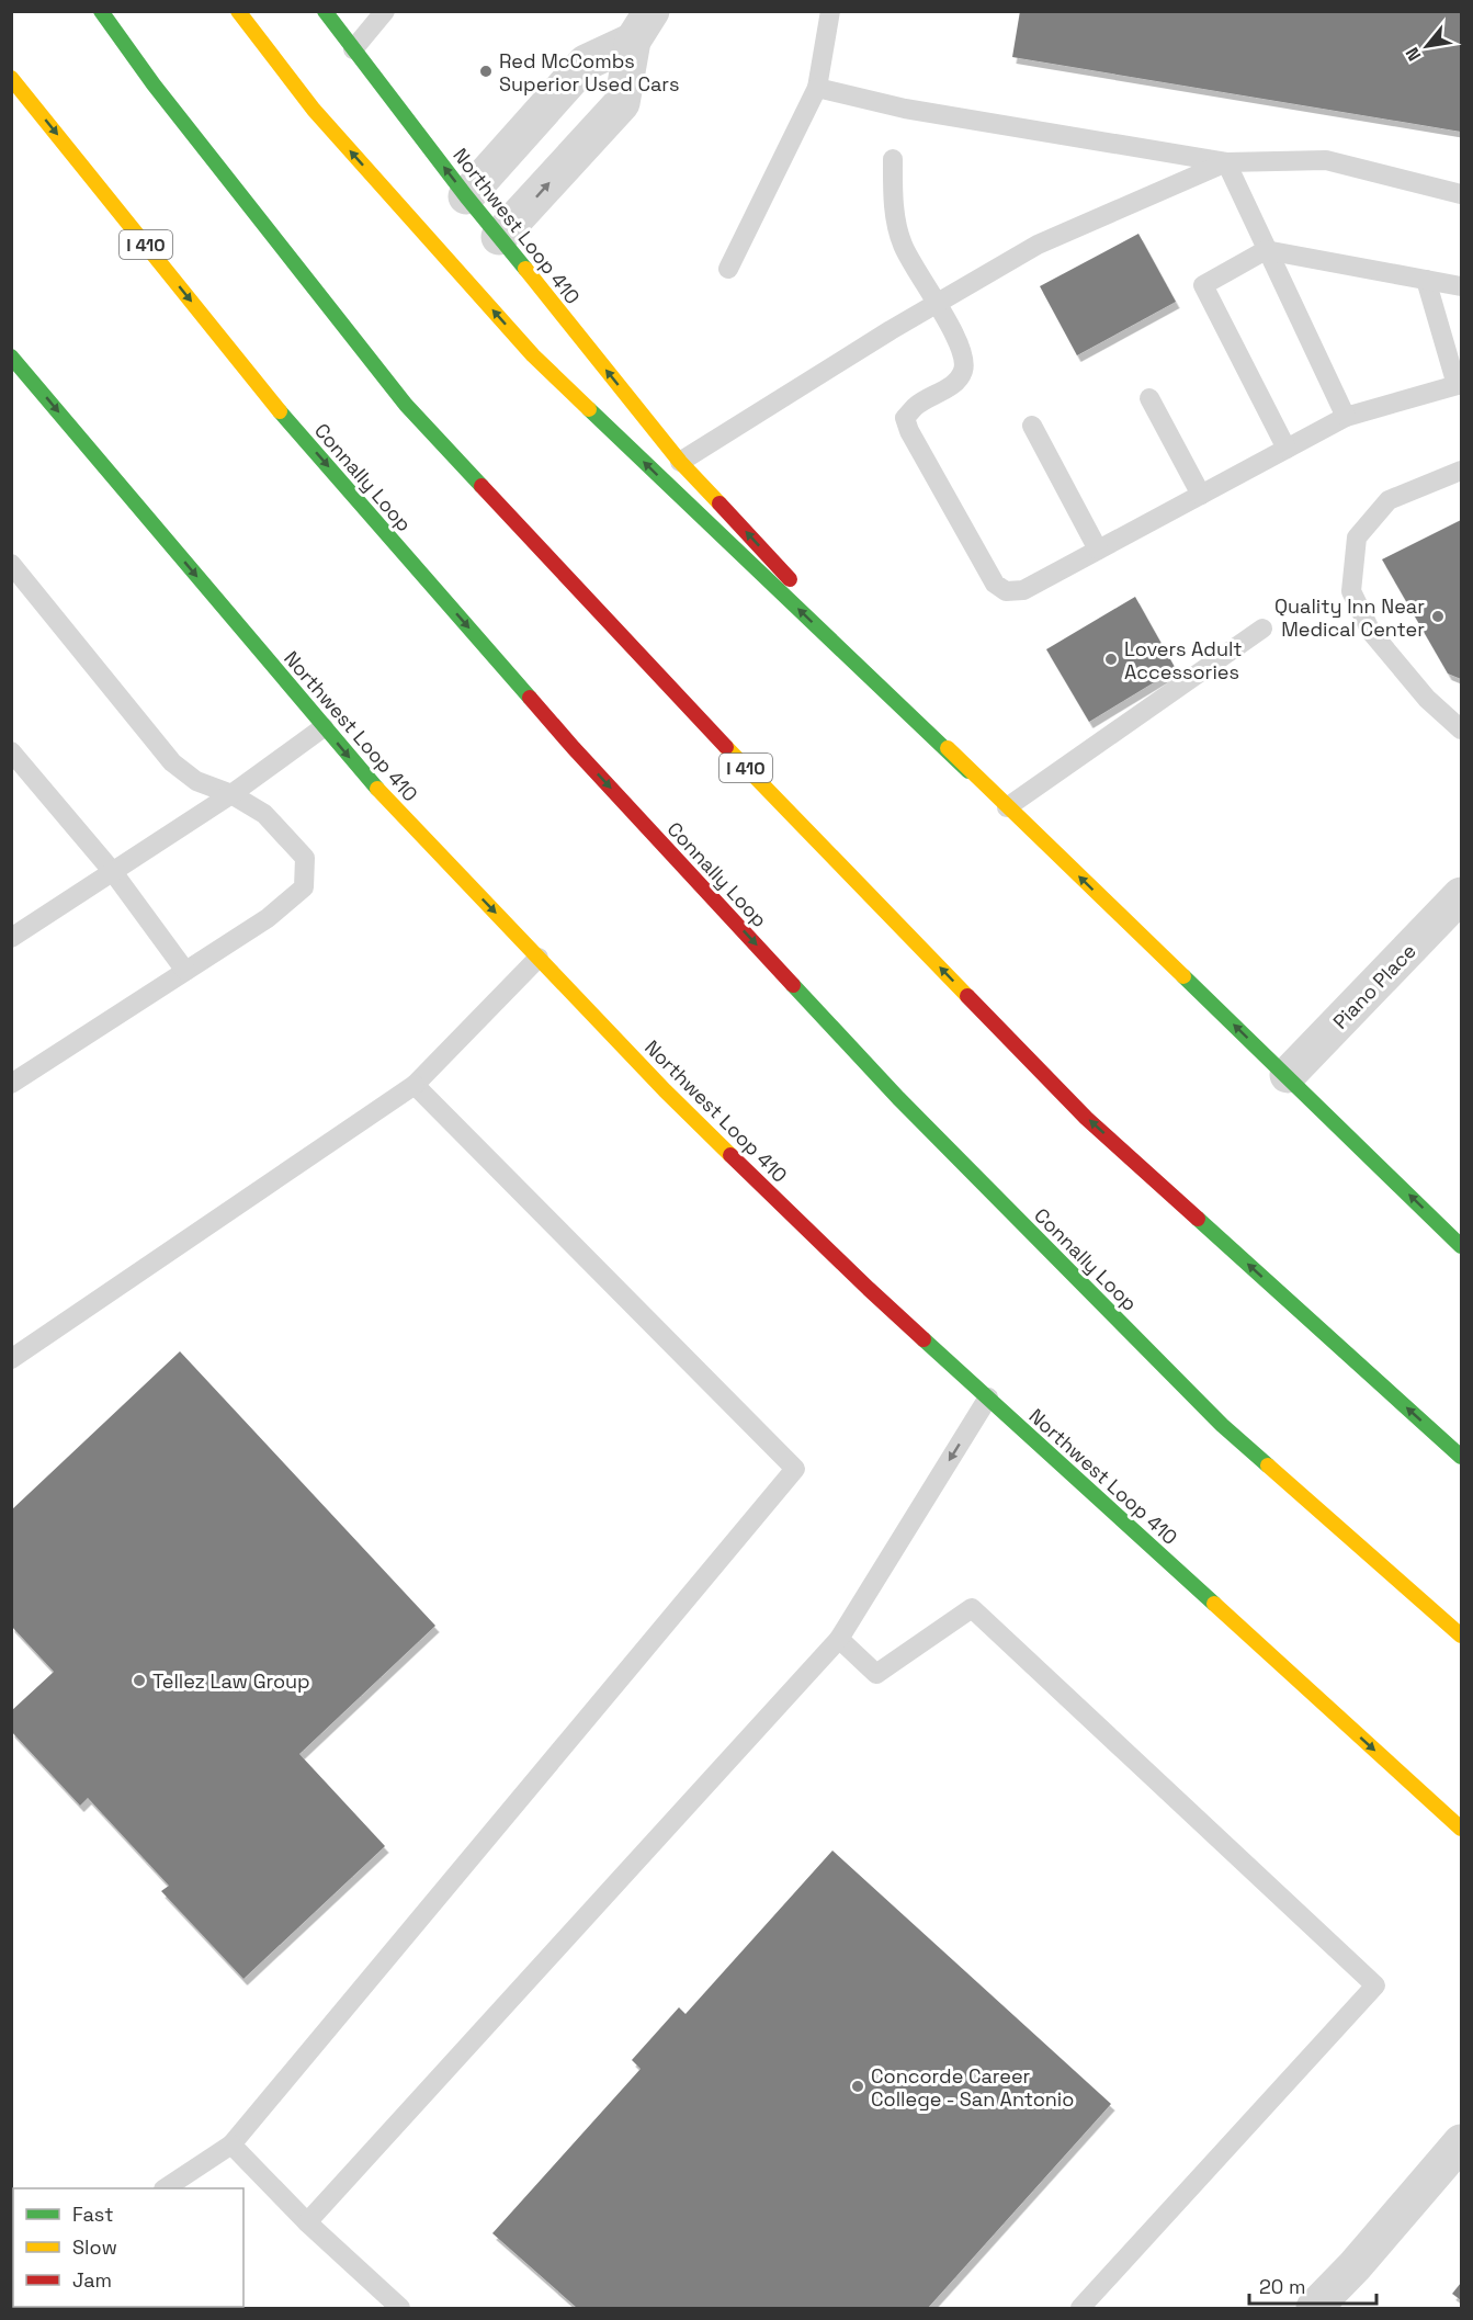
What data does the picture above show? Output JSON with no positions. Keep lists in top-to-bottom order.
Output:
{
  "streets": {
    "main road": ["Northwest Loop 410", "I 410", "Connally Loop"],
    "street": ["Piano Place"]
  },
  "crossings": [
    ["Northwest Loop 410", "Piano Place"]
  ],
  "places": [
    "Red McCombs Superior Used Cars",
    "Quality Inn Near Medical Center",
    "Lovers Adult Accessories",
    "Tellez Law Group",
    "Concorde Career College - San Antonio"
  ],
  "legend": ["Fast", "Slow", "Jam"],
  "scale_bar": "20 m",
  "north": "bottom left"
}
